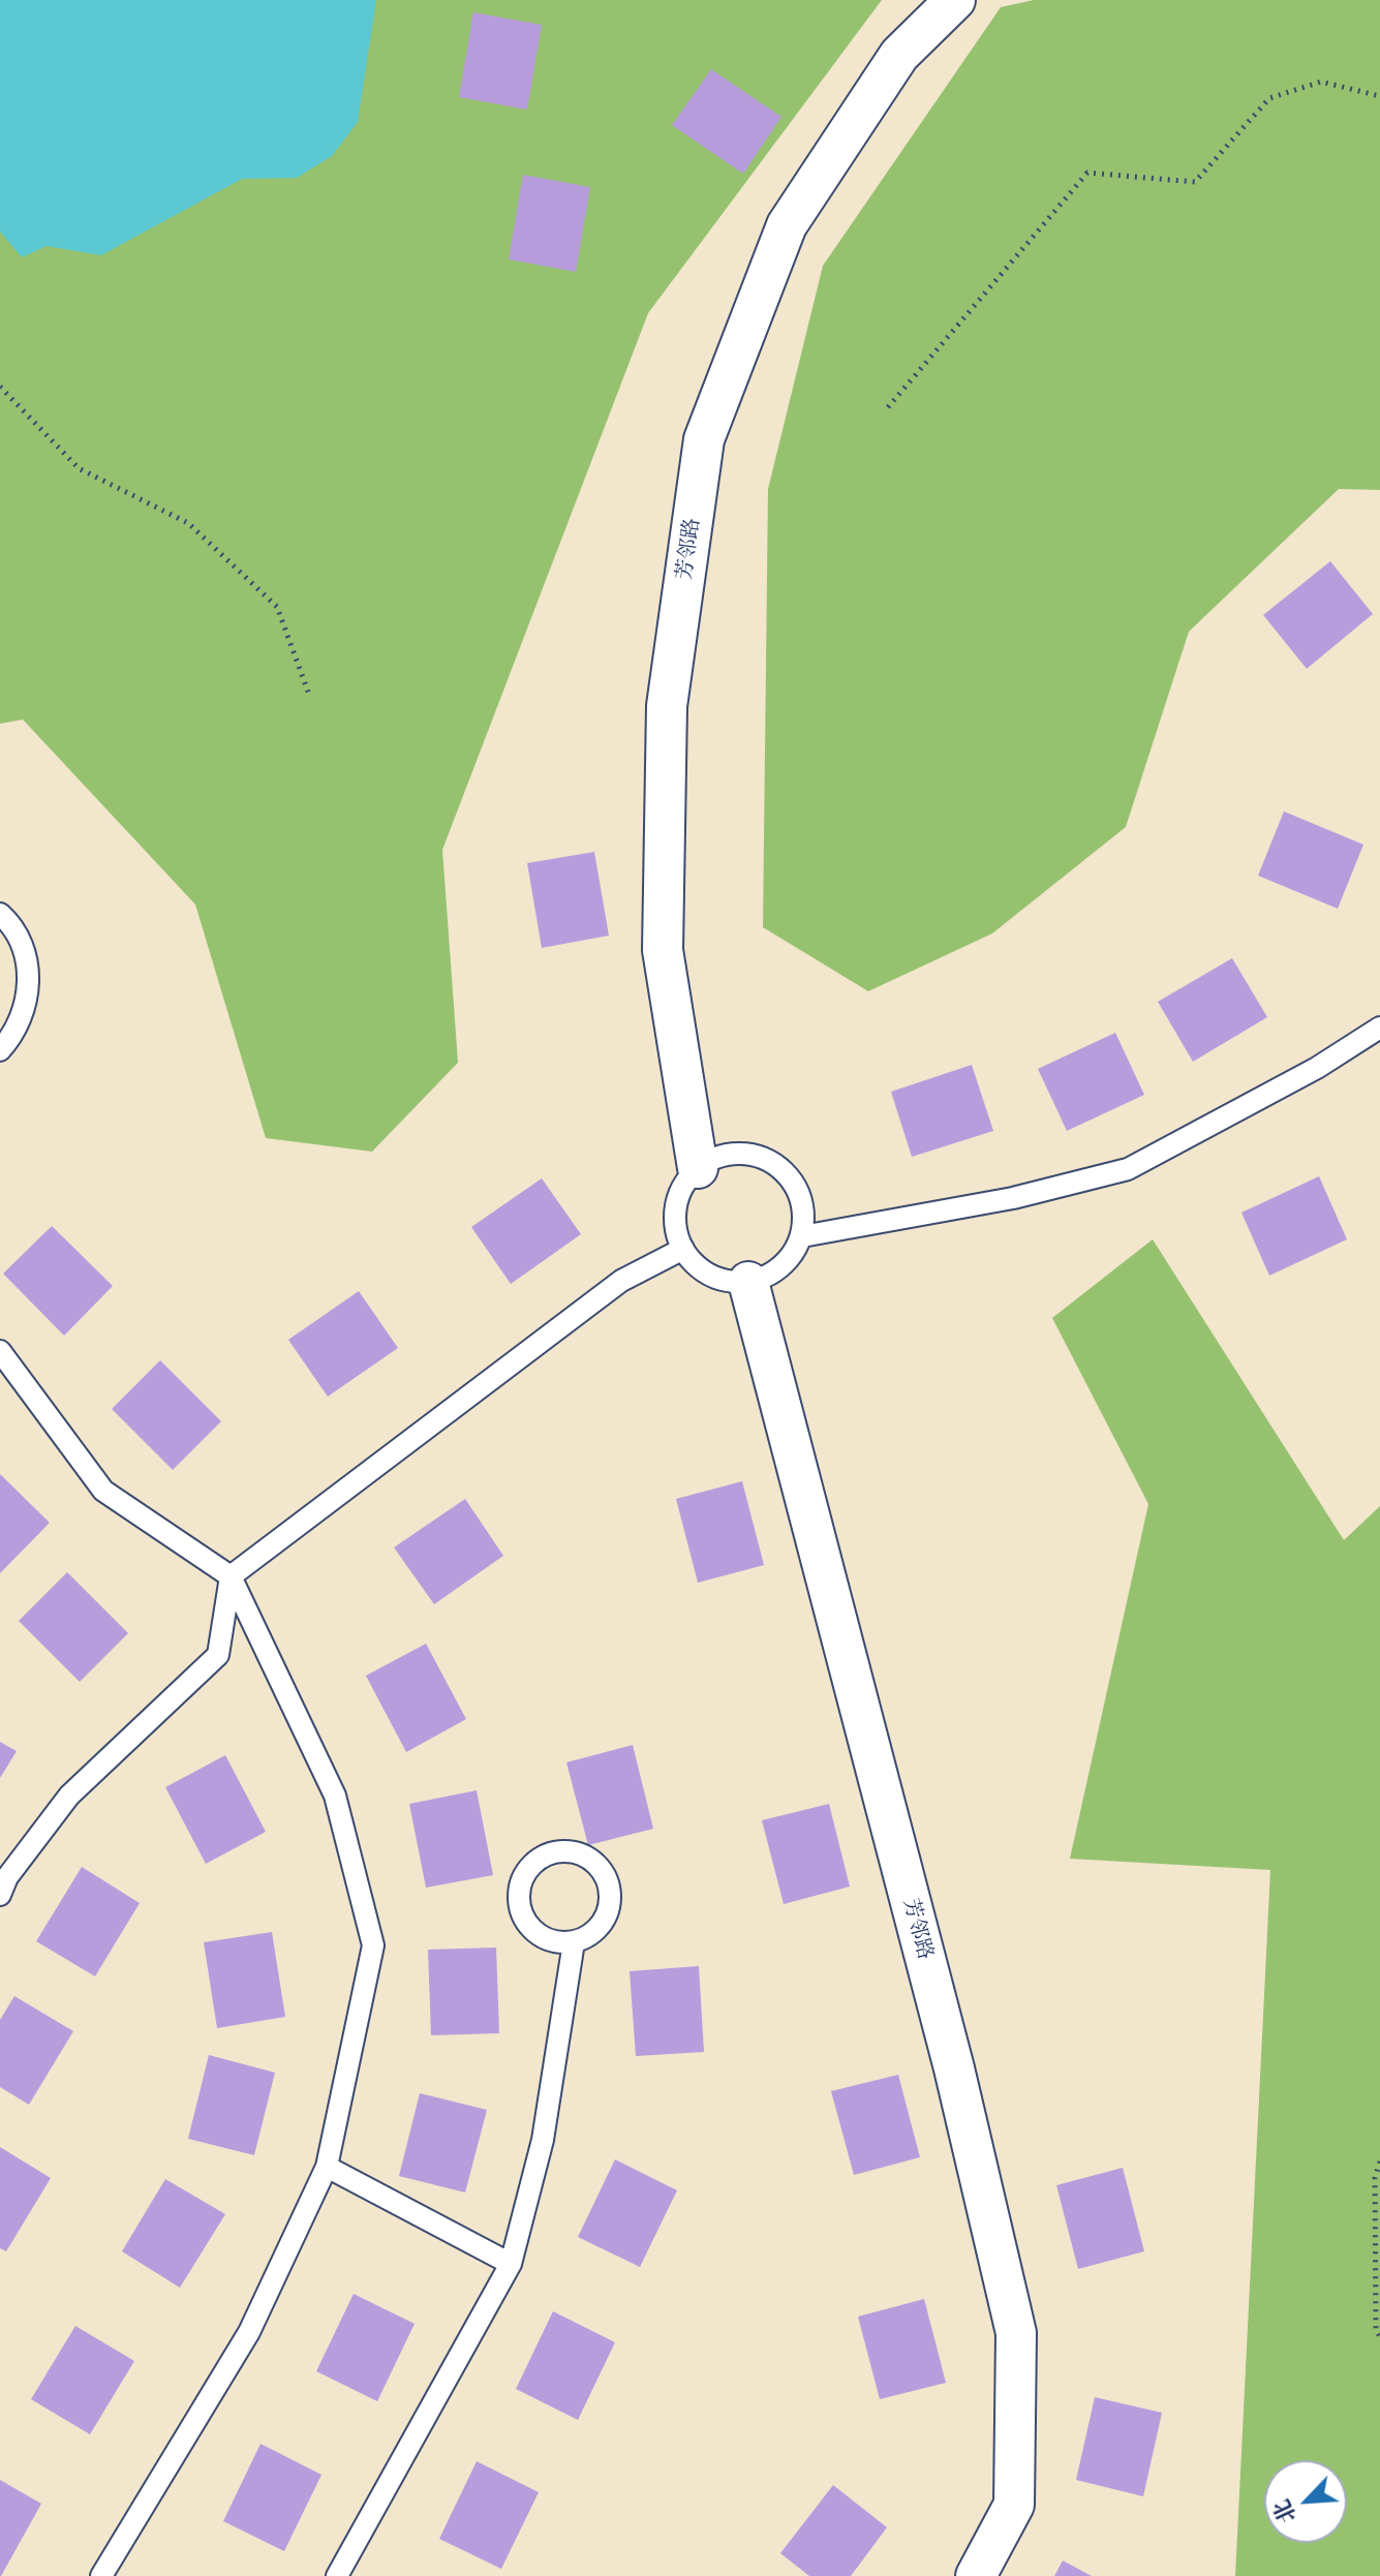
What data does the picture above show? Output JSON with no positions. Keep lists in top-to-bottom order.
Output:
{
  "streets": {
    "street": ["芳邻路"]
  },
  "north": "bottom left"
}
